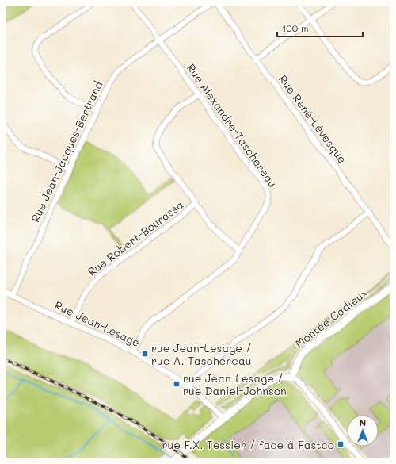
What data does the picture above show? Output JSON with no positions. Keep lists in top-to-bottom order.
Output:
{
  "streets": {
    "street": [
      "Rue René-Lévesque",
      "Rue Alexandre-Taschereau",
      "Rue Jean-Jacques-Bertrand",
      "Rue Robert-Bourassa",
      "Montée Cadieux",
      "Rue Jean-Lesage"
    ]
  },
  "crossings": [
    ["Rue Alexandre-Taschereau", "Rue Jean-Jacques-Bertrand"],
    ["Rue Alexandre-Taschereau", "Rue Jean-Lesage"],
    ["Rue Jean-Jacques-Bertrand", "Rue Jean-Lesage"],
    ["Rue Robert-Bourassa", "Rue Jean-Lesage"]
  ],
  "places": {
    "transit": ["rue Jean-Lesage / rue A. Taschereau", "rue Jean-Lesage / rue Daniel-Johnson", "rue F.X. Tessier / face à Fastco"]
  },
  "scale_bar": "100 m",
  "north": "top"
}
